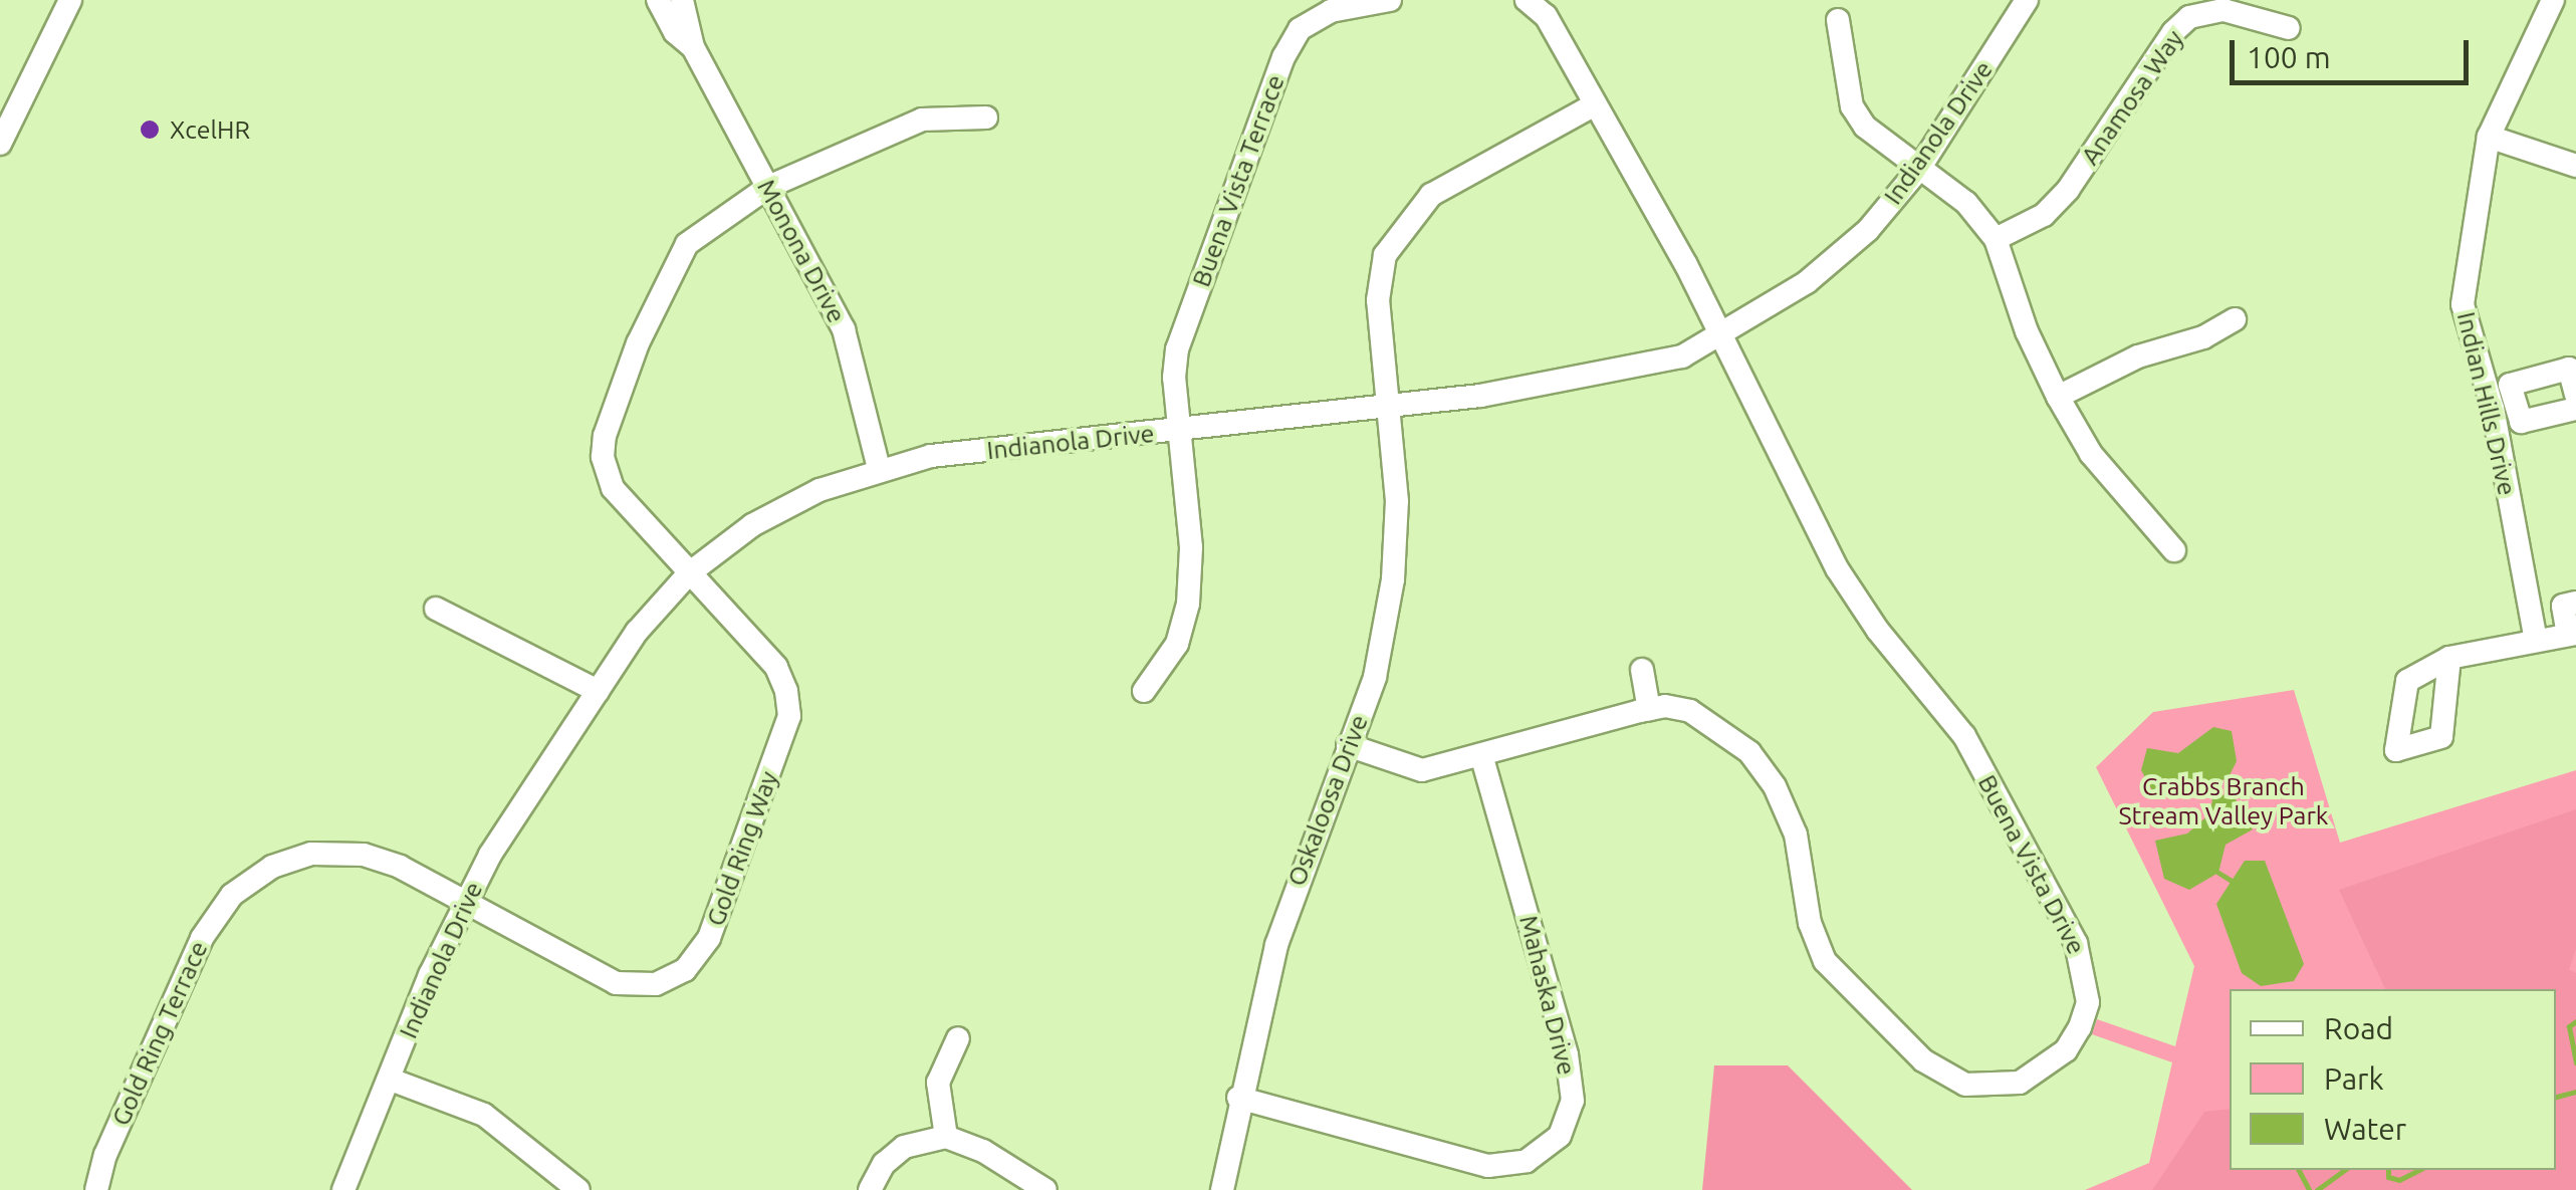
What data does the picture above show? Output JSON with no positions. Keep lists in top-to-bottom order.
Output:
{
  "streets": {
    "street": [
      "Anamosa Way",
      "Indianola Drive",
      "Buena Vista Terrace",
      "Monona Drive",
      "Indian Hills Drive",
      "Oskaloosa Drive",
      "Gold Ring Way",
      "Buena Vista Drive",
      "Mahaska Drive",
      "Gold Ring Terrace"
    ]
  },
  "crossings": [
    ["Indianola Drive", "Buena Vista Terrace"],
    ["Indianola Drive", "Monona Drive"],
    ["Indianola Drive", "Oskaloosa Drive"],
    ["Indianola Drive", "Gold Ring Way"],
    ["Indianola Drive", "Buena Vista Drive"],
    ["Indianola Drive", "Gold Ring Terrace"],
    ["Monona Drive", "Gold Ring Way"],
    ["Oskaloosa Drive", "Buena Vista Drive"],
    ["Oskaloosa Drive", "Mahaska Drive"],
    ["Gold Ring Way", "Gold Ring Terrace"],
    ["Buena Vista Drive", "Mahaska Drive"]
  ],
  "parks": ["Crabbs Branch Stream Valley Park"],
  "places": ["XcelHR"],
  "legend": ["Road", "Park", "Water"],
  "scale_bar": "100 m"
}
